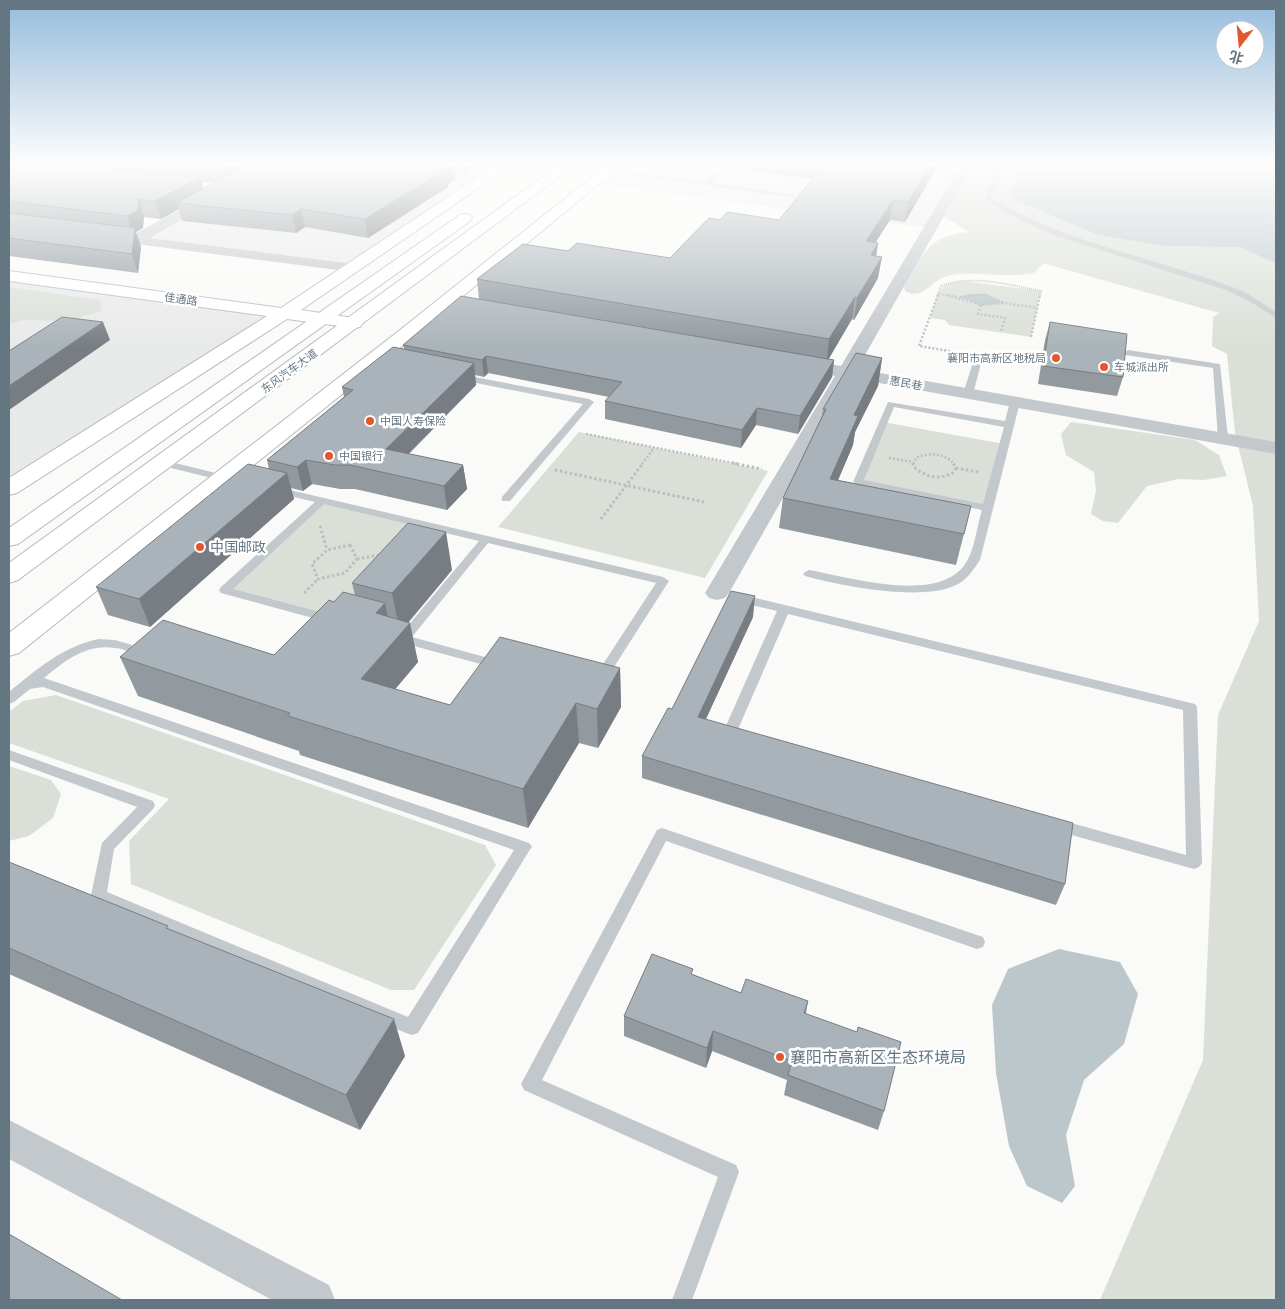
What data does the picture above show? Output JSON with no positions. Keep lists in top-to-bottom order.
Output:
{
  "streets": {
    "street": ["佳通路", "东风汽车大道", "惠民巷"]
  },
  "crossings": [
    ["佳通路", "东风汽车大道"]
  ],
  "places": [
    "襄阳市高新区地税局",
    "车城派出所",
    "中国人寿保险",
    "中国银行",
    "中国邮政",
    "襄阳市高新区生态环境局"
  ],
  "north": "bottom"
}
